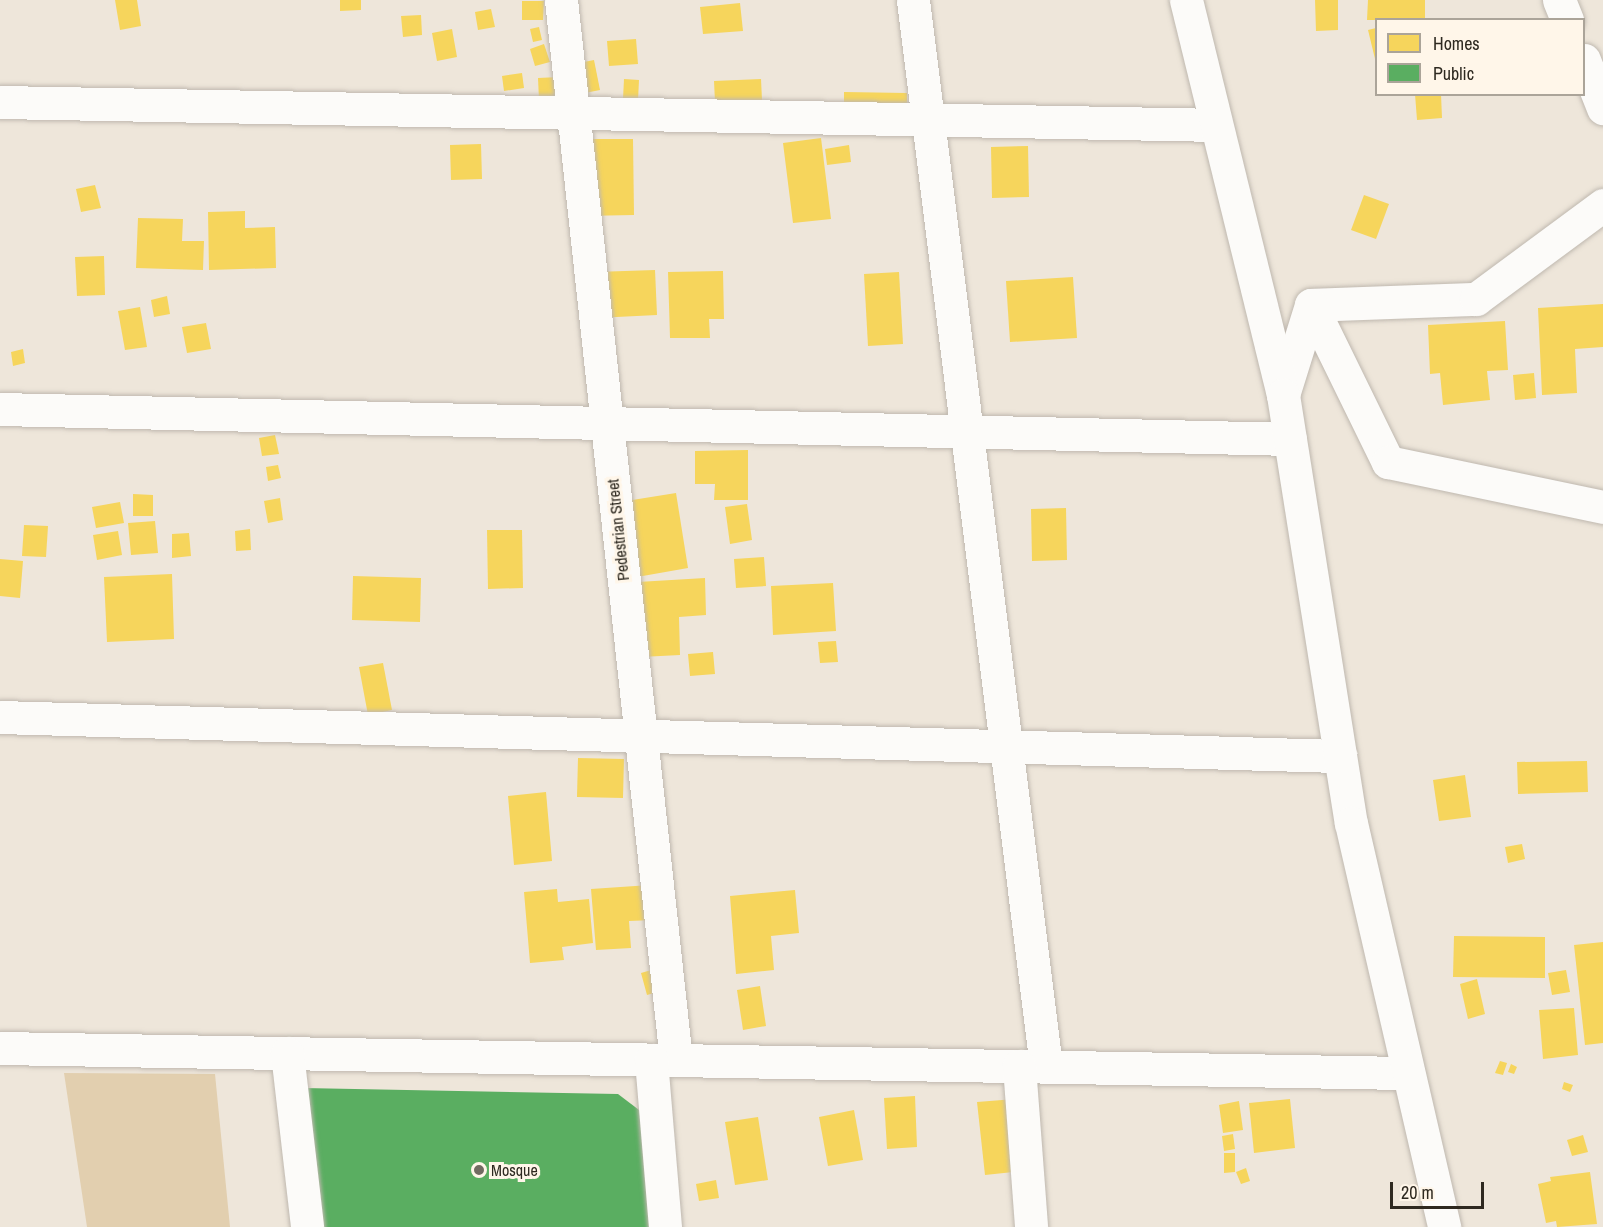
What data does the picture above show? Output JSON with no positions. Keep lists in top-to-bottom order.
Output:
{
  "streets": {
    "street": ["Pedestrian Street"]
  },
  "places": ["Mosque"],
  "legend": ["Homes", "Public"],
  "scale_bar": "20 m"
}
